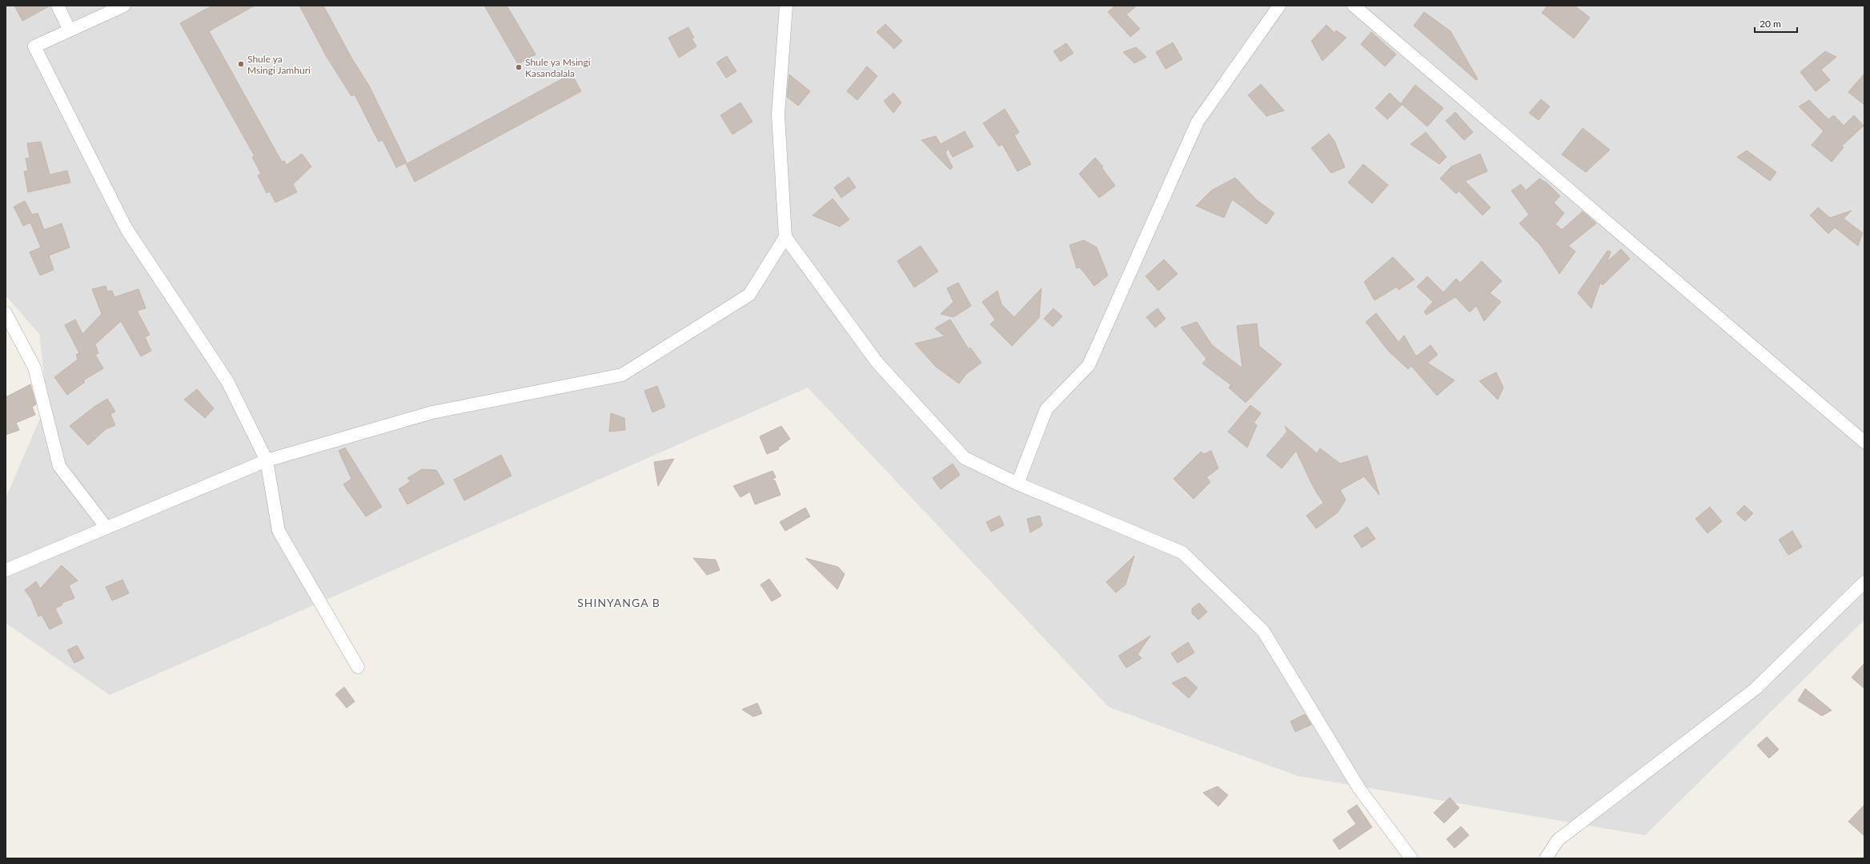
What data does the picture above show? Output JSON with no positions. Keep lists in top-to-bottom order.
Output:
{
  "districts": ["SHINYANGA B"],
  "places": ["Shule ya Msingi Jamhuri", "Shule ya Msingi Kasandalala"],
  "scale_bar": "20 m"
}
